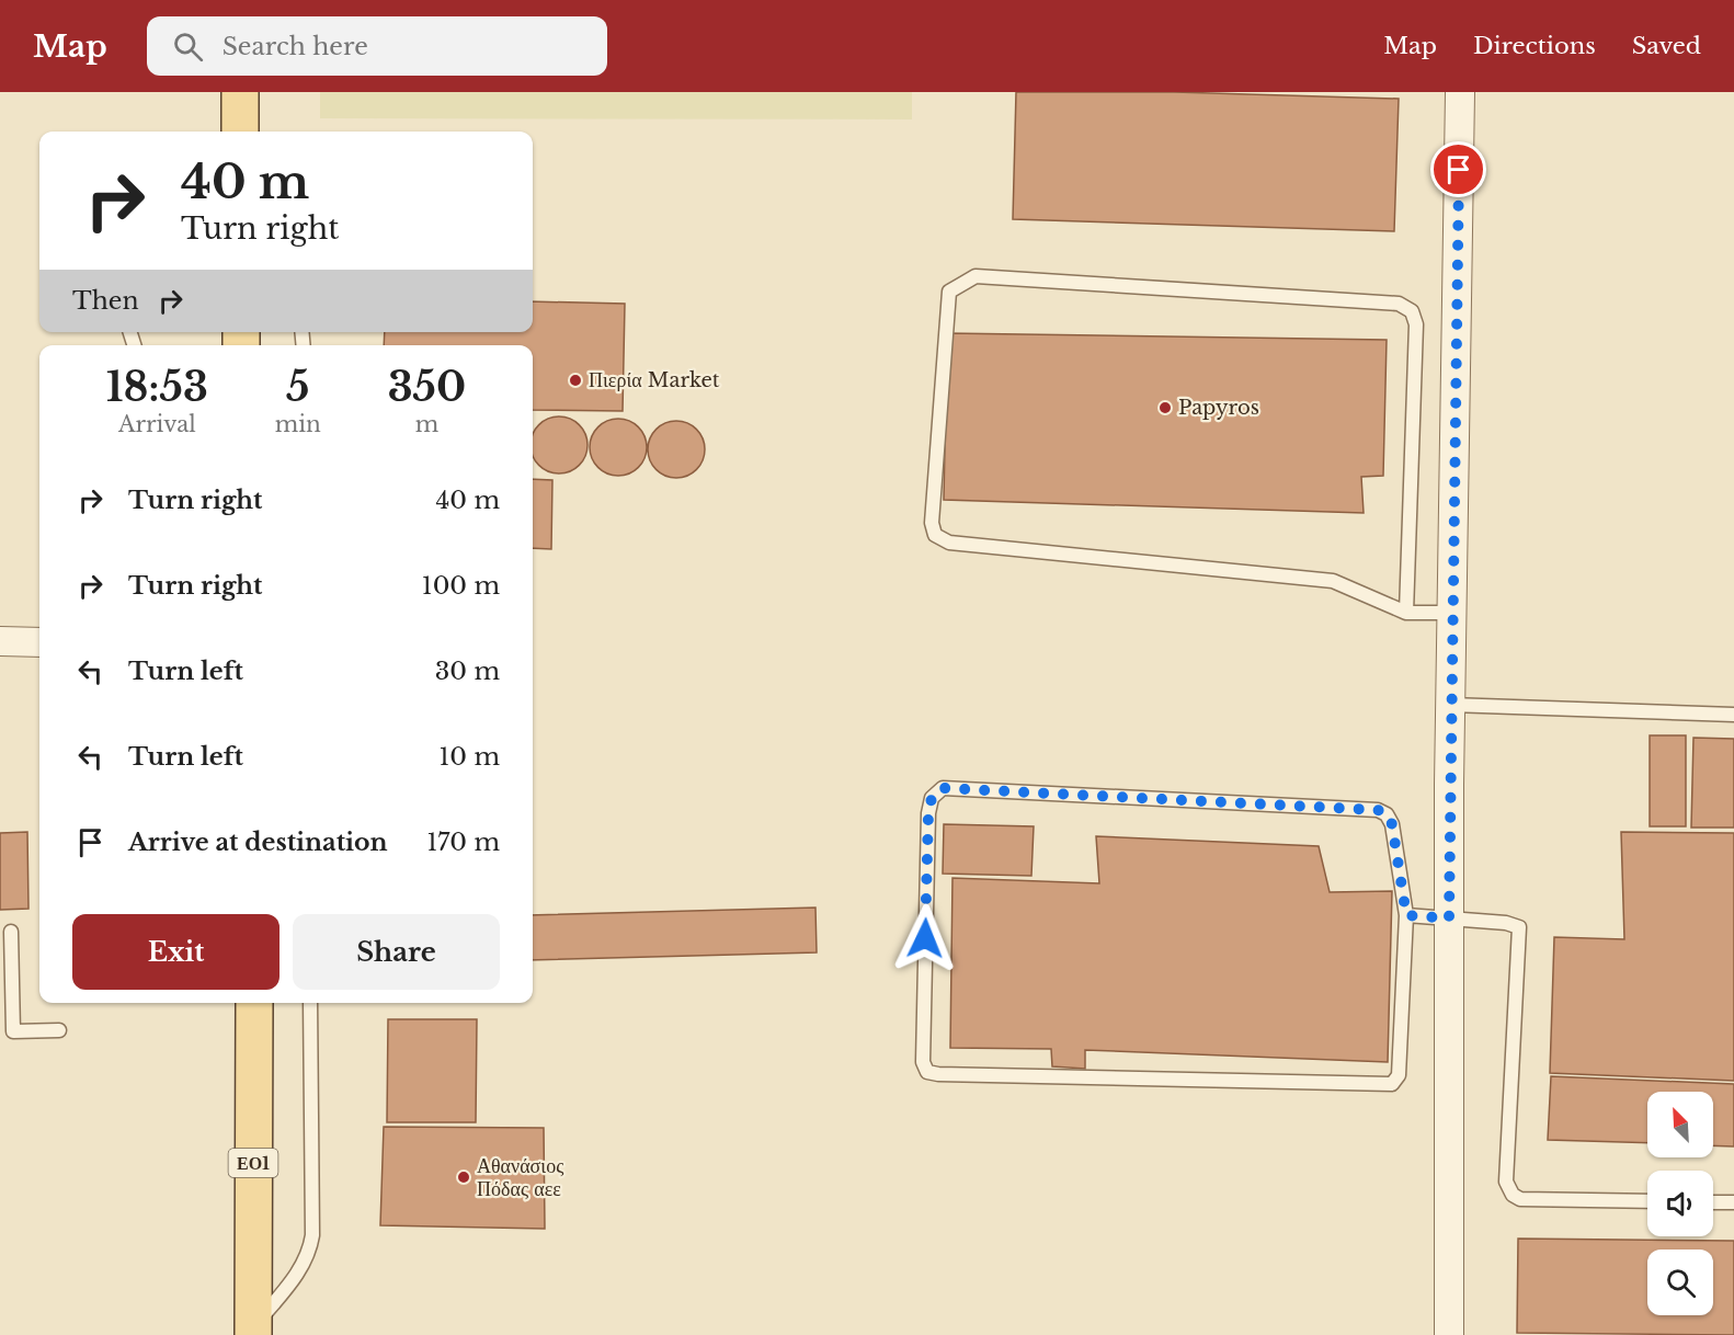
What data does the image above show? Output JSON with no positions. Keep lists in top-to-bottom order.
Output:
{
  "streets": {
    "main road": ["ΕΟ1"]
  },
  "places": ["Πιερία Market", "Papyros", "Αθανάσιος Πόδας αεε"],
  "north": "top left",
  "page": {
    "header": "Map",
    "search": "Search here",
    "nav": ["Map", "Directions", "Saved"],
    "turn": ["40 m", "Turn right"],
    "then": "Then",
    "eta": [
      "18:53",
      "Arrival",
      "5",
      "min",
      "350",
      "m"
    ],
    "list": [
      {
        "name": "Turn right",
        "value": "40 m"
      },
      {
        "name": "Turn right",
        "value": "100 m"
      },
      {
        "name": "Turn left",
        "value": "30 m"
      },
      {
        "name": "Turn left",
        "value": "10 m"
      },
      {
        "name": "Arrive at destination",
        "value": "170 m"
      }
    ],
    "buttons": ["Exit", "Share"]
  }
}
